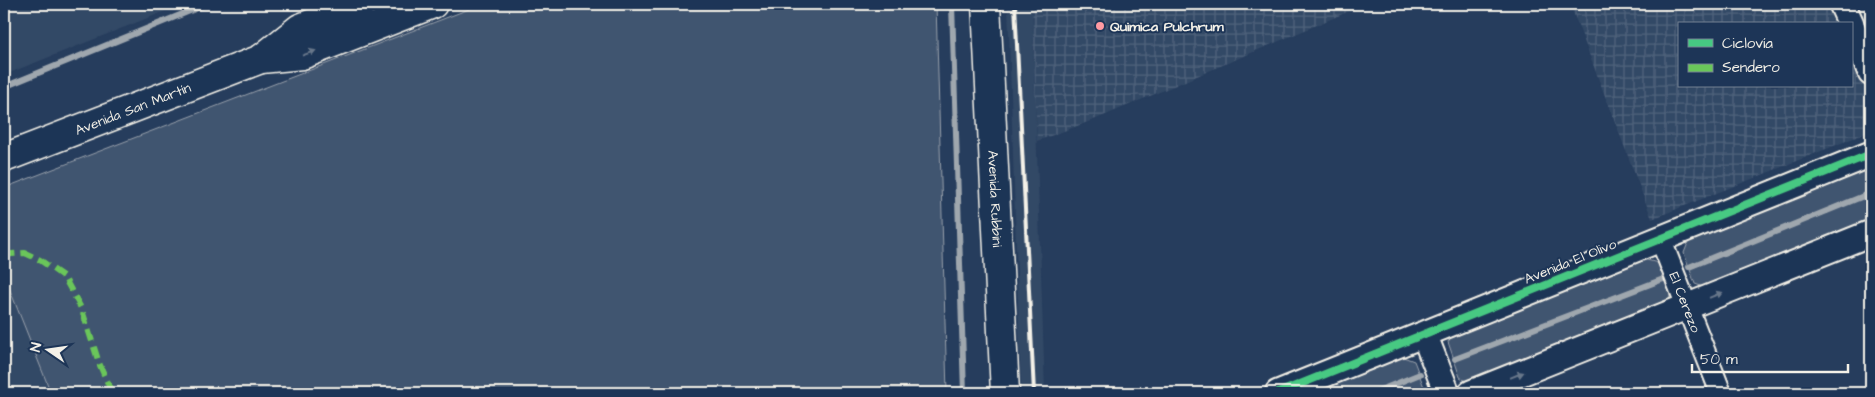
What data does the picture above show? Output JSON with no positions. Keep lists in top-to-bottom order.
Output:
{
  "streets": {
    "main road": ["Avenida San Martín", "Avenida Rubbini"],
    "street": ["Avenida El Olivo", "El Cerezo"]
  },
  "crossings": [
    ["Avenida El Olivo", "El Cerezo"]
  ],
  "places": ["Quimica Pulchrum"],
  "legend": ["Ciclovía", "Sendero"],
  "scale_bar": "50 m",
  "north": "left"
}
